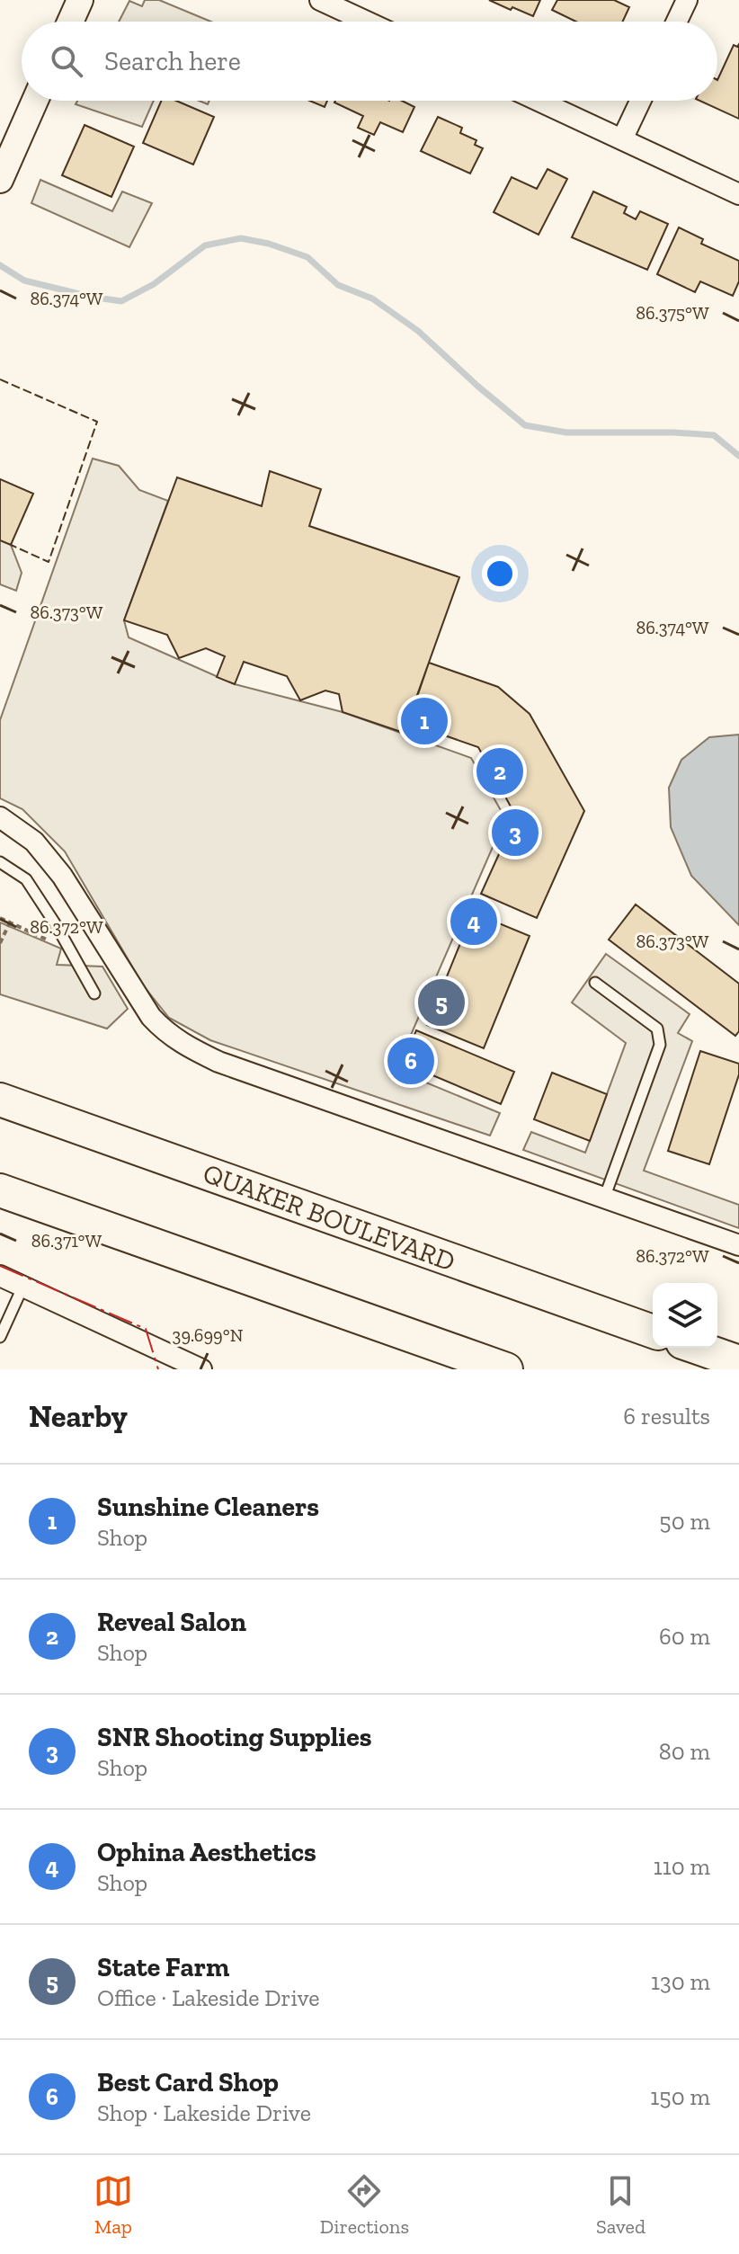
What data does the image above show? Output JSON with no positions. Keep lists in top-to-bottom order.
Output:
{
  "streets": {
    "main road": ["QUAKER BOULEVARD"]
  },
  "page": {
    "search": "Search here",
    "pins": [
      "1",
      "2",
      "3",
      "4",
      "5",
      "6"
    ],
    "heading": ["Nearby", "6 results"],
    "list": [
      {
        "mark": "1",
        "name": "Sunshine Cleaners",
        "note": "Shop",
        "value": "50 m"
      },
      {
        "mark": "2",
        "name": "Reveal Salon",
        "note": "Shop",
        "value": "60 m"
      },
      {
        "mark": "3",
        "name": "SNR Shooting Supplies",
        "note": "Shop",
        "value": "80 m"
      },
      {
        "mark": "4",
        "name": "Ophina Aesthetics",
        "note": "Shop",
        "value": "110 m"
      },
      {
        "mark": "5",
        "name": "State Farm",
        "note": "Office · Lakeside Drive",
        "value": "130 m"
      },
      {
        "mark": "6",
        "name": "Best Card Shop",
        "note": "Shop · Lakeside Drive",
        "value": "150 m"
      }
    ],
    "nav": ["Map", "Directions", "Saved"]
  },
  "coordinates": [
    "86.374°W",
    "86.375°W",
    "86.373°W",
    "86.372°W",
    "86.371°W",
    "39.699°N"
  ]
}
